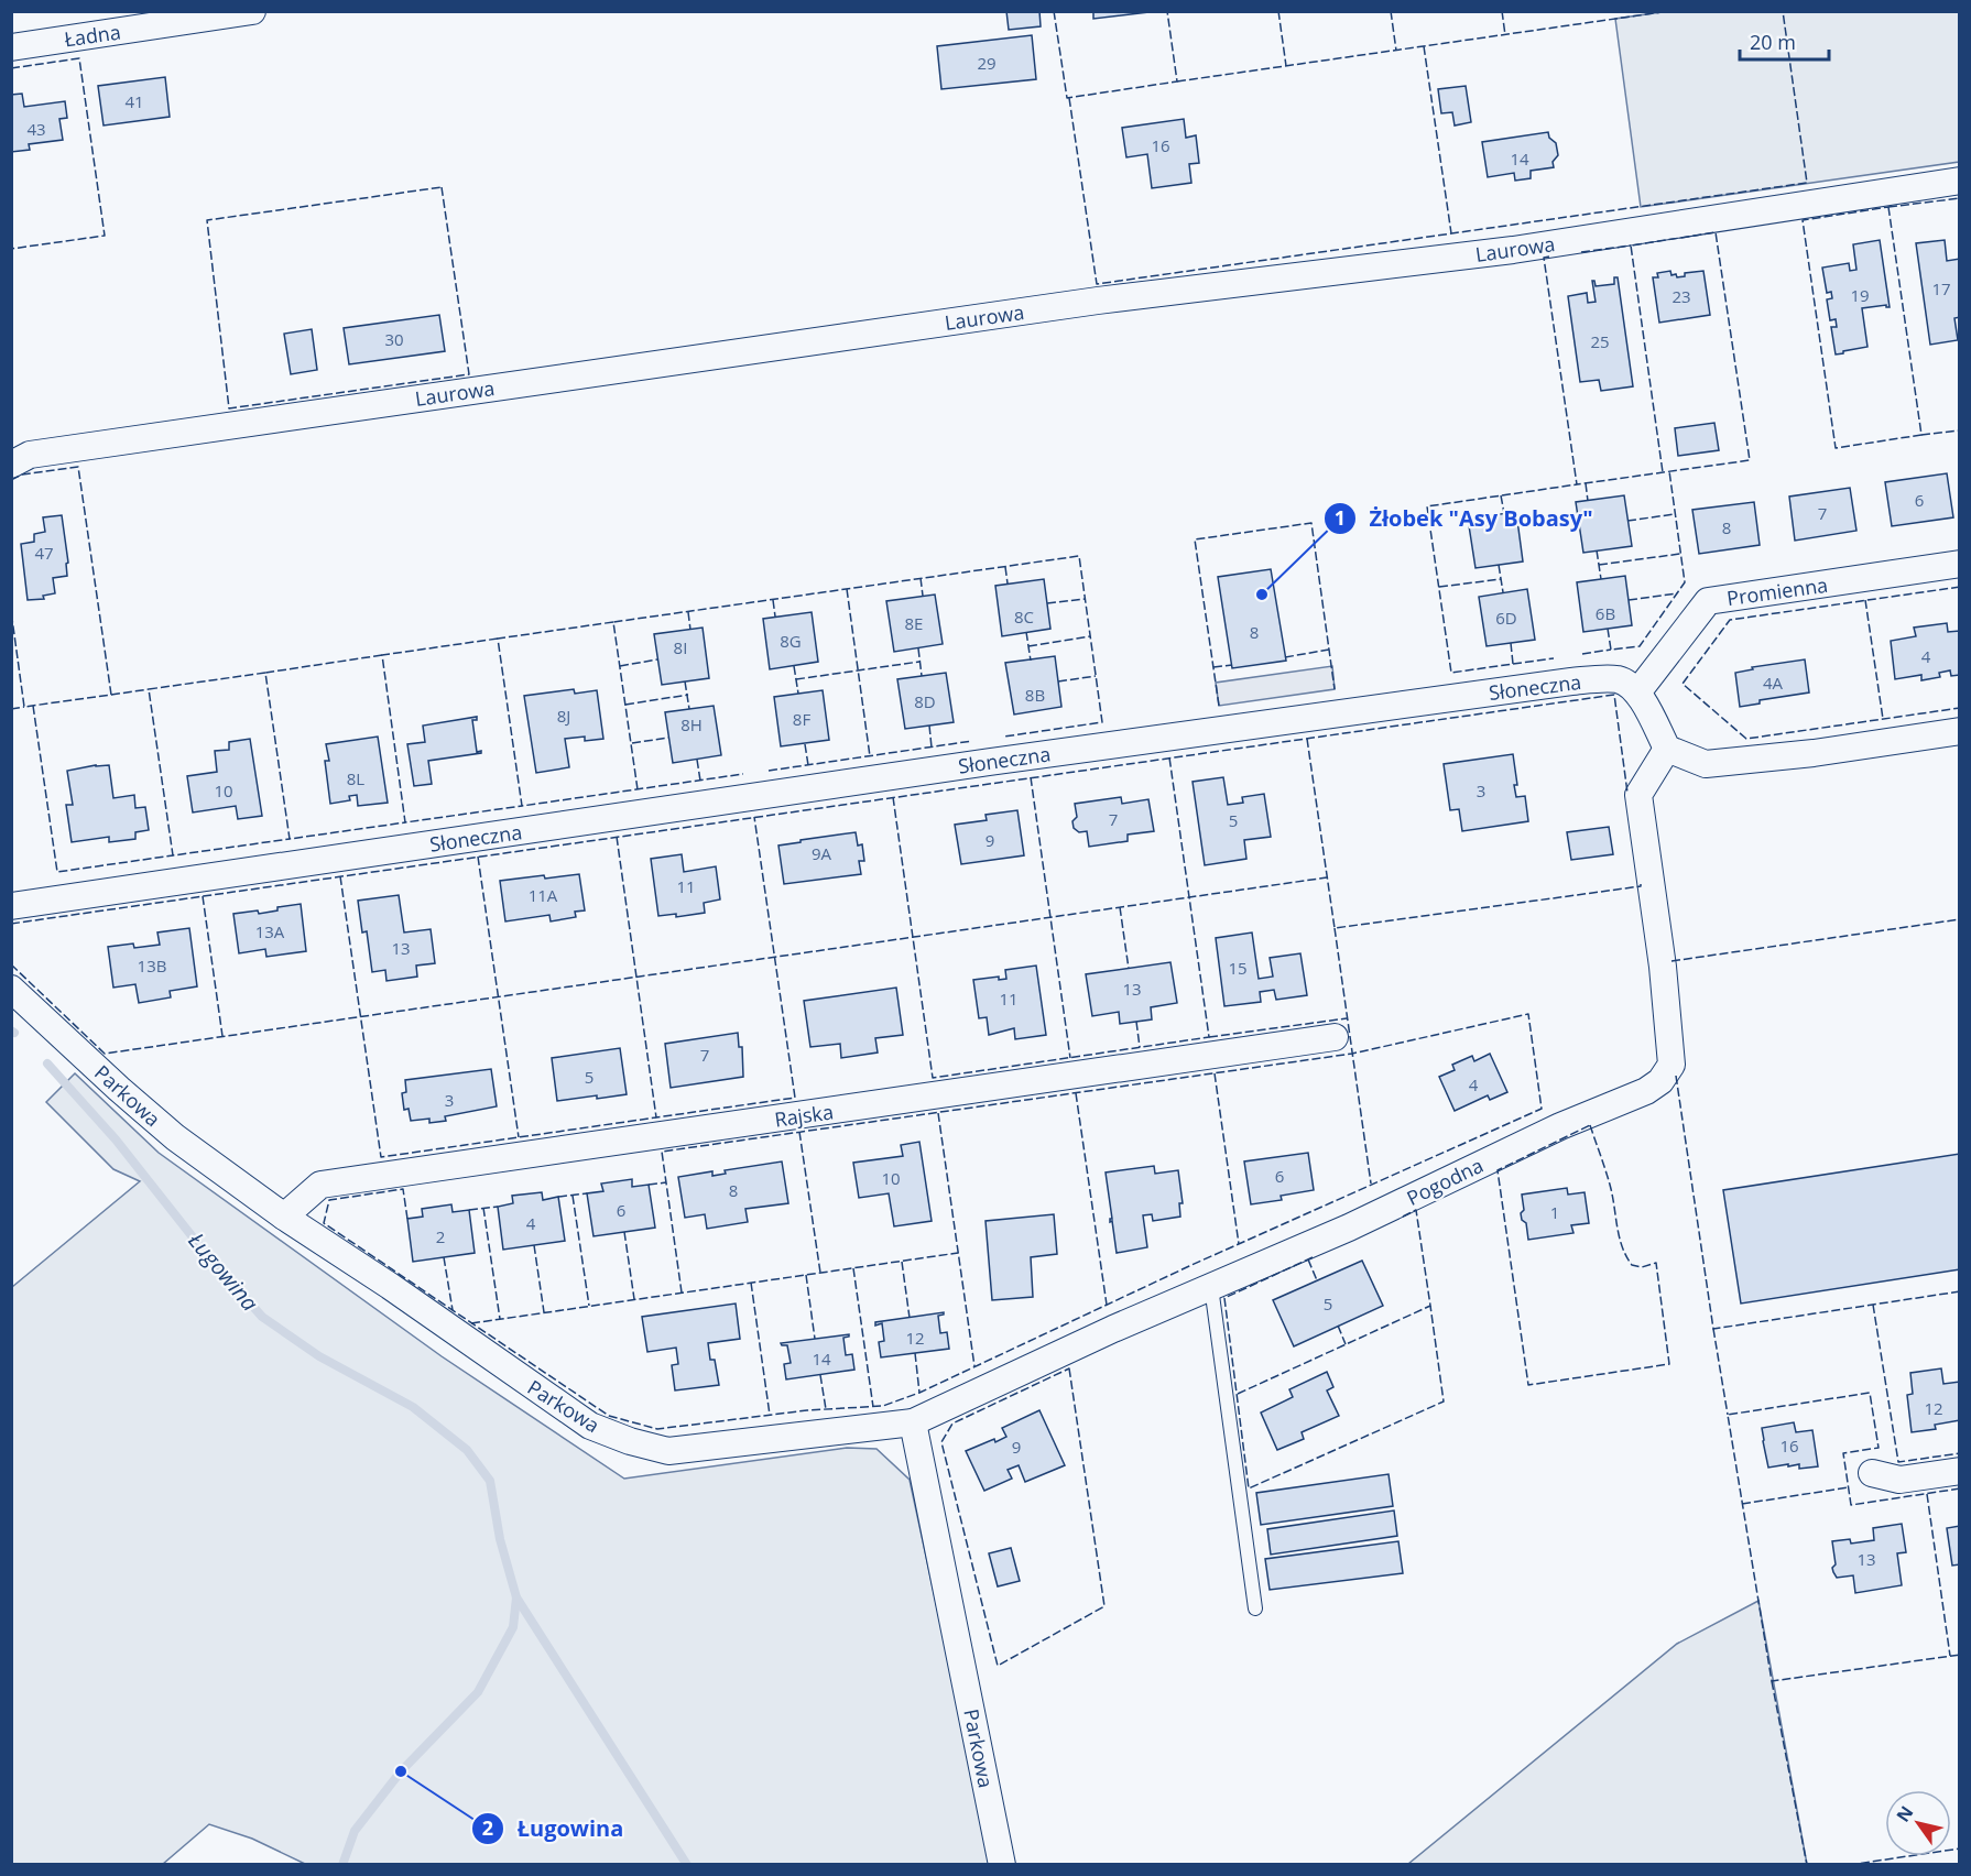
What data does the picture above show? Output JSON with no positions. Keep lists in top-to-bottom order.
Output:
{
  "streets": {
    "street": [
      "Ładna",
      "Laurowa",
      "Promienna",
      "Słoneczna",
      "Parkowa",
      "Rajska",
      "Pogodna"
    ]
  },
  "crossings": [
    ["Promienna", "Słoneczna"],
    ["Parkowa", "Rajska"],
    ["Parkowa", "Pogodna"]
  ],
  "water": ["Ługowina"],
  "places": ["Żłobek \"Asy Bobasy\"", "Ługowina"],
  "house_numbers": [
    "29",
    "41",
    "43",
    "16",
    "14",
    "17",
    "19",
    "23",
    "30",
    "25",
    "6",
    "7",
    "8",
    "47",
    "6B",
    "8C",
    "6D",
    "8E",
    "8",
    "8G",
    "8I",
    "4",
    "4A",
    "8B",
    "8D",
    "8J",
    "8F",
    "8H",
    "8L",
    "10",
    "3",
    "7",
    "5",
    "9",
    "9A",
    "11",
    "11A",
    "13A",
    "13",
    "13B",
    "15",
    "13",
    "11",
    "7",
    "5",
    "4",
    "3",
    "6",
    "10",
    "8",
    "6",
    "1",
    "4",
    "2",
    "5",
    "12",
    "14",
    "12",
    "16",
    "9",
    "13"
  ],
  "scale_bar": "20 m",
  "north": "top left"
}
